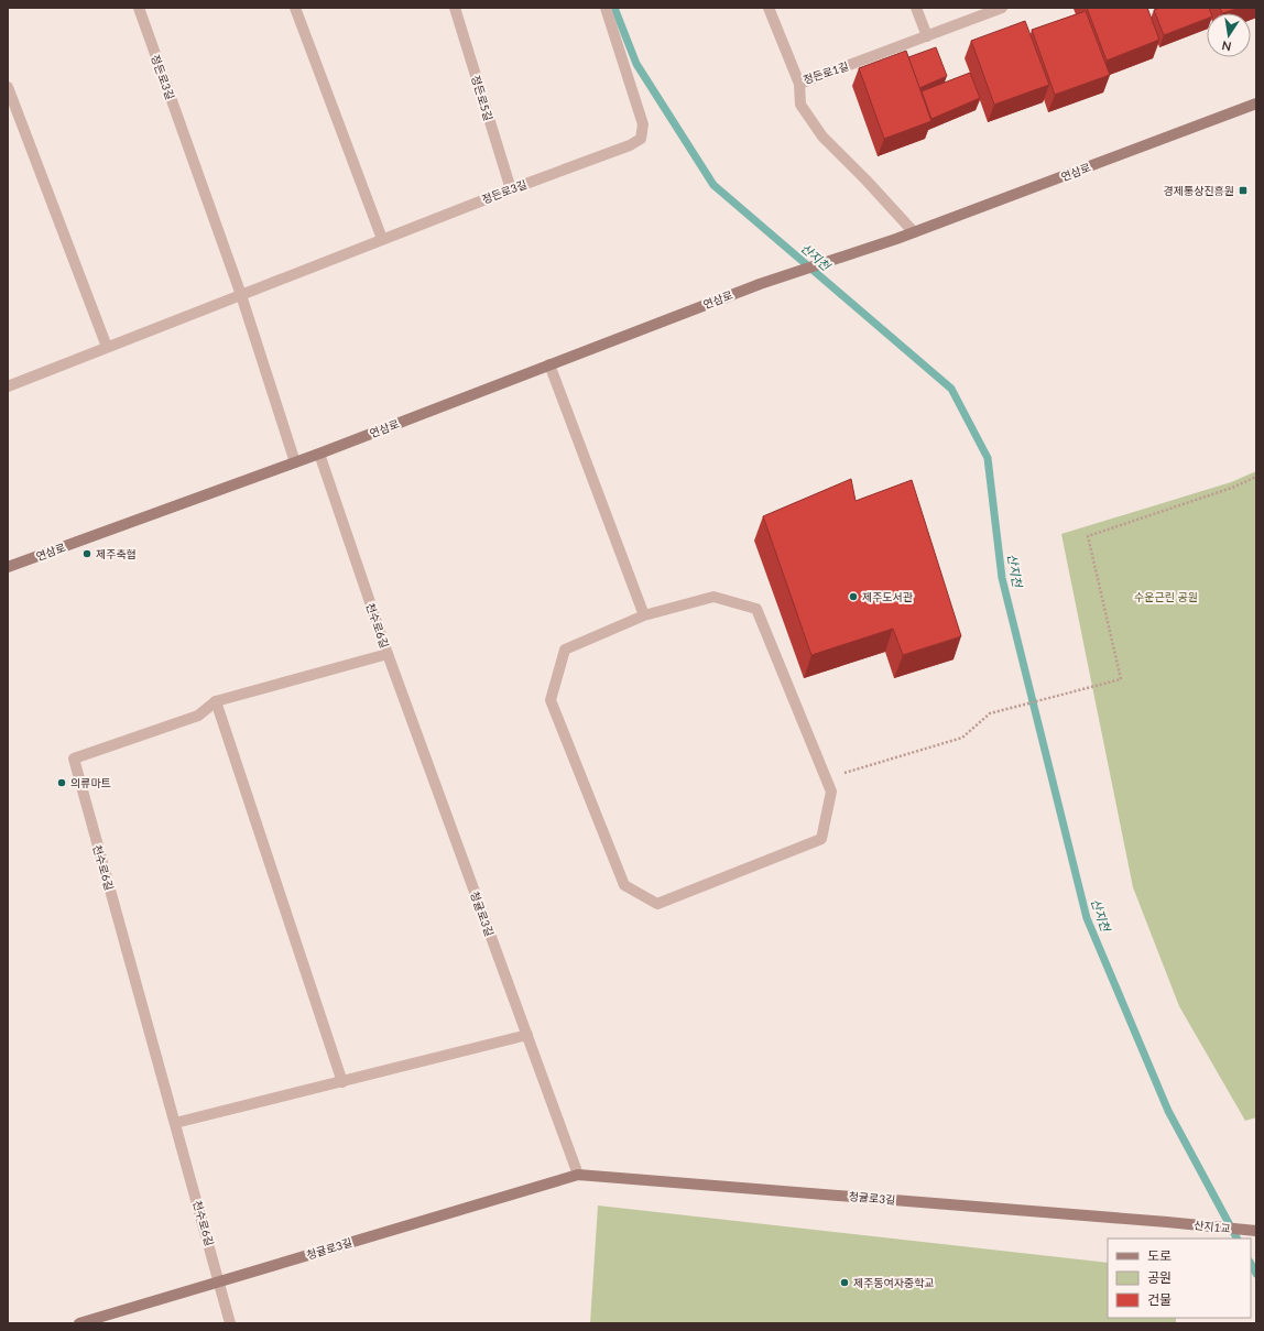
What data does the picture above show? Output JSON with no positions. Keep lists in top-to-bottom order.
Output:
{
  "streets": {
    "main road": ["연삼로", "청귤로3길", "산지1교"],
    "street": [
      "정든로1길",
      "정든로3길",
      "정든로5길",
      "천수로6길"
    ]
  },
  "crossings": [
    ["정든로3길", "정든로5길"],
    ["정든로3길", "연삼로"],
    ["연삼로", "천수로6길"],
    ["천수로6길", "청귤로3길"],
    ["청귤로3길", "산지1교"]
  ],
  "water": ["산지천"],
  "parks": ["수운근린 공원"],
  "places": {
    "transit": ["경제통상진흥원"],
    "other": [
      "제주축협",
      "제주도서관",
      "의류마트",
      "제주동여자중학교"
    ]
  },
  "legend": ["도로", "공원", "건물"],
  "north": "bottom"
}
